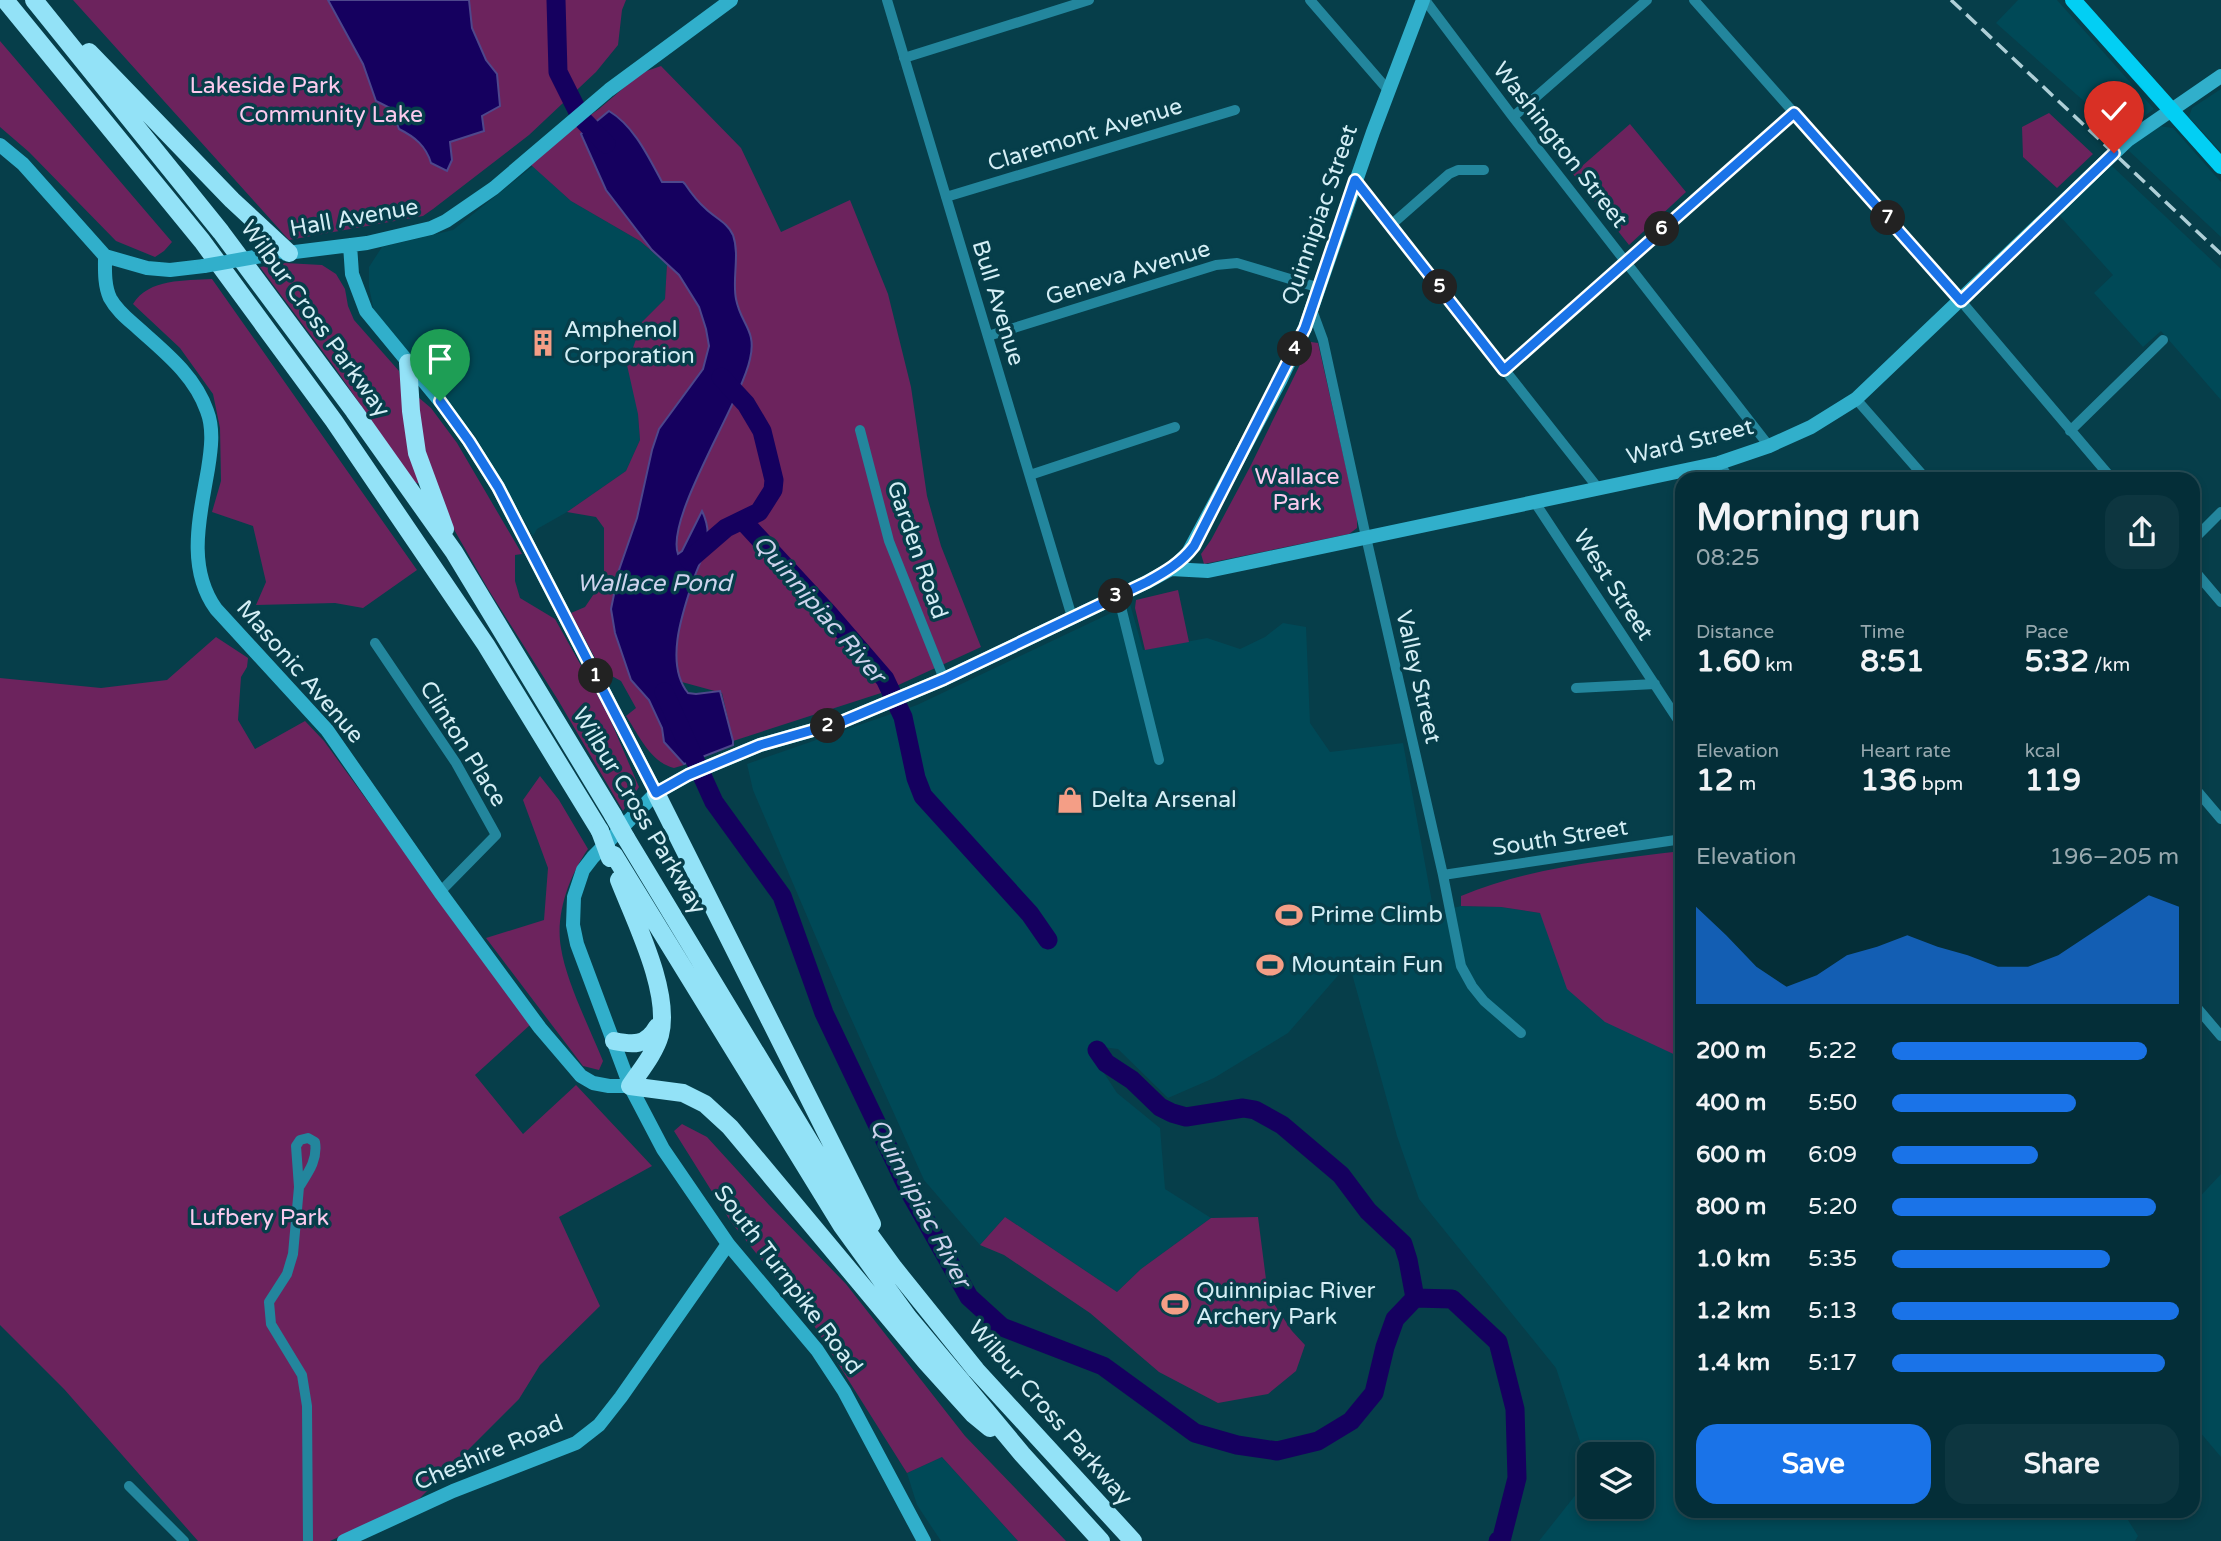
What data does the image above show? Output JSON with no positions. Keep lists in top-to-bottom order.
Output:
{
  "streets": {
    "highway": ["Wilbur Cross Parkway"],
    "main road": [
      "Quinnipiac Street",
      "Hall Avenue",
      "Ward Street",
      "Masonic Avenue",
      "South Turnpike Road",
      "Cheshire Road"
    ],
    "street": [
      "Claremont Avenue",
      "Washington Street",
      "Geneva Avenue",
      "Bull Avenue",
      "Garden Road",
      "West Street",
      "Valley Street",
      "Clinton Place",
      "South Street"
    ]
  },
  "crossings": [
    ["Claremont Avenue", "Bull Avenue"],
    ["Washington Street", "Quinnipiac Street"],
    ["Washington Street", "Ward Street"],
    ["Quinnipiac Street", "Geneva Avenue"],
    ["Quinnipiac Street", "Bull Avenue"],
    ["Quinnipiac Street", "Ward Street"],
    ["Quinnipiac Street", "Garden Road"],
    ["Quinnipiac Street", "Masonic Avenue"],
    ["Quinnipiac Street", "Valley Street"],
    ["Quinnipiac Street", "South Turnpike Road"],
    ["Hall Avenue", "Masonic Avenue"],
    ["Geneva Avenue", "Bull Avenue"],
    ["Ward Street", "West Street"],
    ["Ward Street", "Valley Street"],
    ["Masonic Avenue", "Clinton Place"],
    ["Masonic Avenue", "South Turnpike Road"],
    ["Valley Street", "South Street"],
    ["South Turnpike Road", "Cheshire Road"]
  ],
  "water": ["Wallace Pond", "Quinnipiac River"],
  "parks": [
    "Lakeside Park",
    "Community Lake",
    "Wallace Park",
    "Lufbery Park"
  ],
  "places": {
    "building": ["Amphenol Corporation"],
    "shop": ["Delta Arsenal"],
    "sports": ["Prime Climb", "Mountain Fun", "Quinnipiac River Archery Park"]
  },
  "page": {
    "pins": [
      "7",
      "6",
      "5",
      "4",
      "3",
      "1",
      "2"
    ],
    "heading": ["Morning run", "08:25"],
    "stats": [
      ["Distance", "1.60 km"],
      ["Time", "8:51"],
      ["Pace", "5:32 /km"],
      ["Elevation", "12 m"],
      ["Heart rate", "136 bpm"],
      ["kcal", "119"]
    ],
    "chart": ["Elevation", "196–205 m"],
    "list": [
      {
        "name": "200 m",
        "note": "5:22"
      },
      {
        "name": "400 m",
        "note": "5:50"
      },
      {
        "name": "600 m",
        "note": "6:09"
      },
      {
        "name": "800 m",
        "note": "5:20"
      },
      {
        "name": "1.0 km",
        "note": "5:35"
      },
      {
        "name": "1.2 km",
        "note": "5:13"
      },
      {
        "name": "1.4 km",
        "note": "5:17"
      }
    ],
    "buttons": ["Save", "Share"]
  }
}
